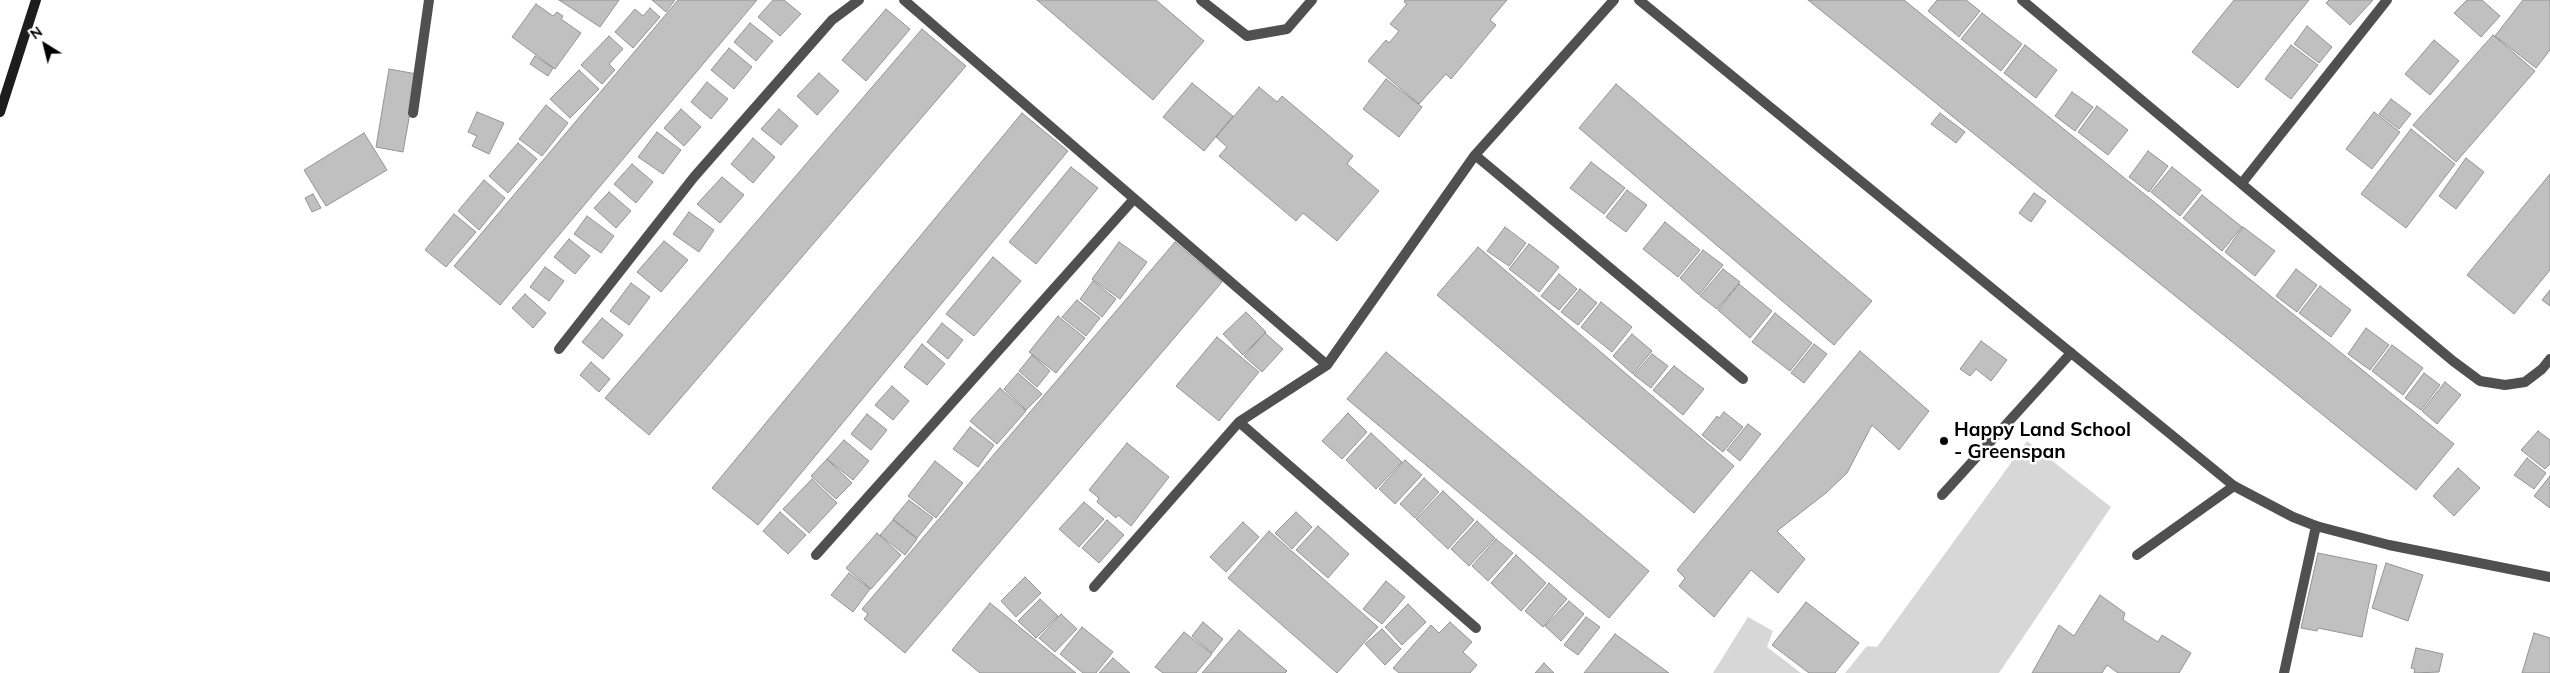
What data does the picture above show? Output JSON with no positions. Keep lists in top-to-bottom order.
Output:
{
  "places": ["Happy Land School - Greenspan"],
  "north": "top left"
}
